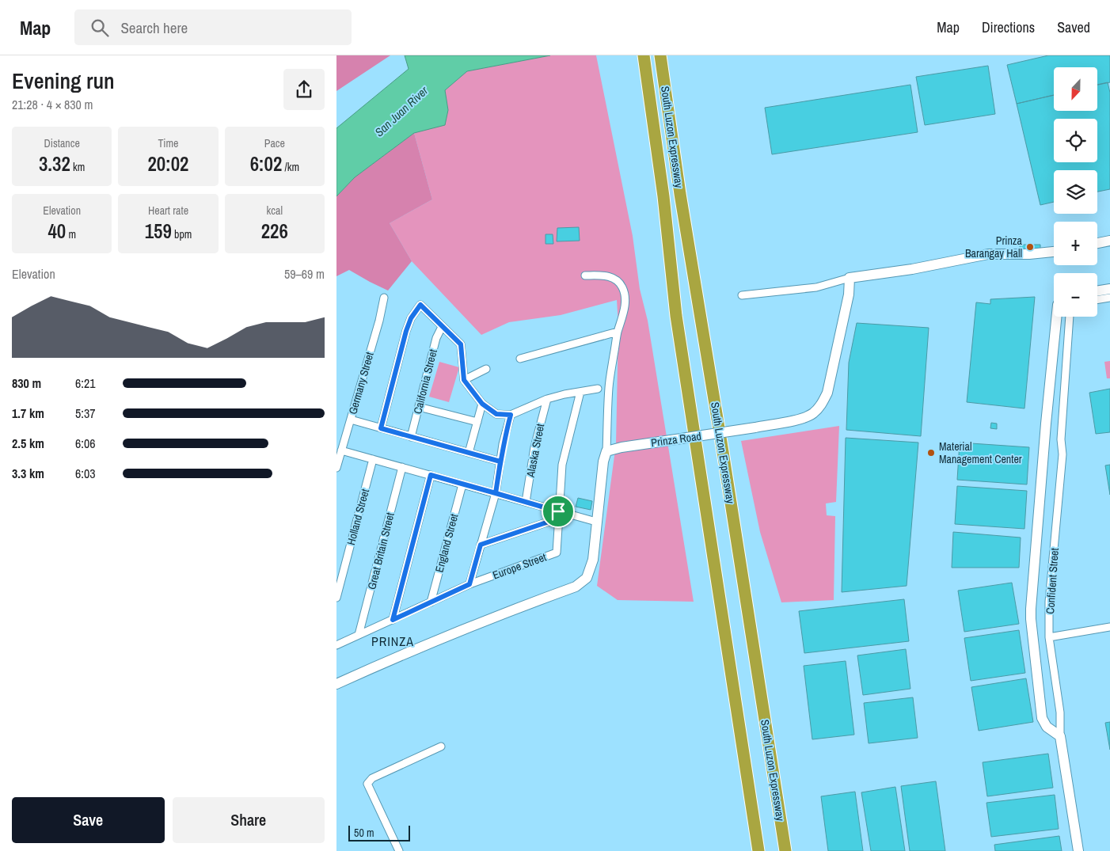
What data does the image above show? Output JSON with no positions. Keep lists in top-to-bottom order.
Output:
{
  "streets": {
    "highway": ["South Luzon Expressway"],
    "main road": ["Prinza Road", "Confident Street"],
    "street": [
      "California Street",
      "Germany Street",
      "Alaska Street",
      "Holland Street",
      "England Street",
      "Great Britain Street",
      "Europe Street"
    ]
  },
  "crossings": [
    ["England Street", "Europe Street"],
    ["Great Britain Street", "Europe Street"]
  ],
  "districts": ["PRINZA"],
  "water": ["San Juan River"],
  "places": ["Prinza Barangay Hall", "Material Management Center"],
  "scale_bar": "50 m",
  "north": "bottom",
  "page": {
    "header": "Map",
    "search": "Search here",
    "nav": ["Map", "Directions", "Saved"],
    "heading": ["Evening run", "21:28 · 4 × 830 m"],
    "map_buttons": ["+", "−"],
    "stats": [
      ["Distance", "3.32 km"],
      ["Time", "20:02"],
      ["Pace", "6:02 /km"],
      ["Elevation", "40 m"],
      ["Heart rate", "159 bpm"],
      ["kcal", "226"]
    ],
    "chart": ["Elevation", "59–69 m"],
    "list": [
      {
        "name": "830 m",
        "note": "6:21"
      },
      {
        "name": "1.7 km",
        "note": "5:37"
      },
      {
        "name": "2.5 km",
        "note": "6:06"
      },
      {
        "name": "3.3 km",
        "note": "6:03"
      }
    ],
    "buttons": ["Save", "Share"],
    "scale": "50 m"
  }
}
